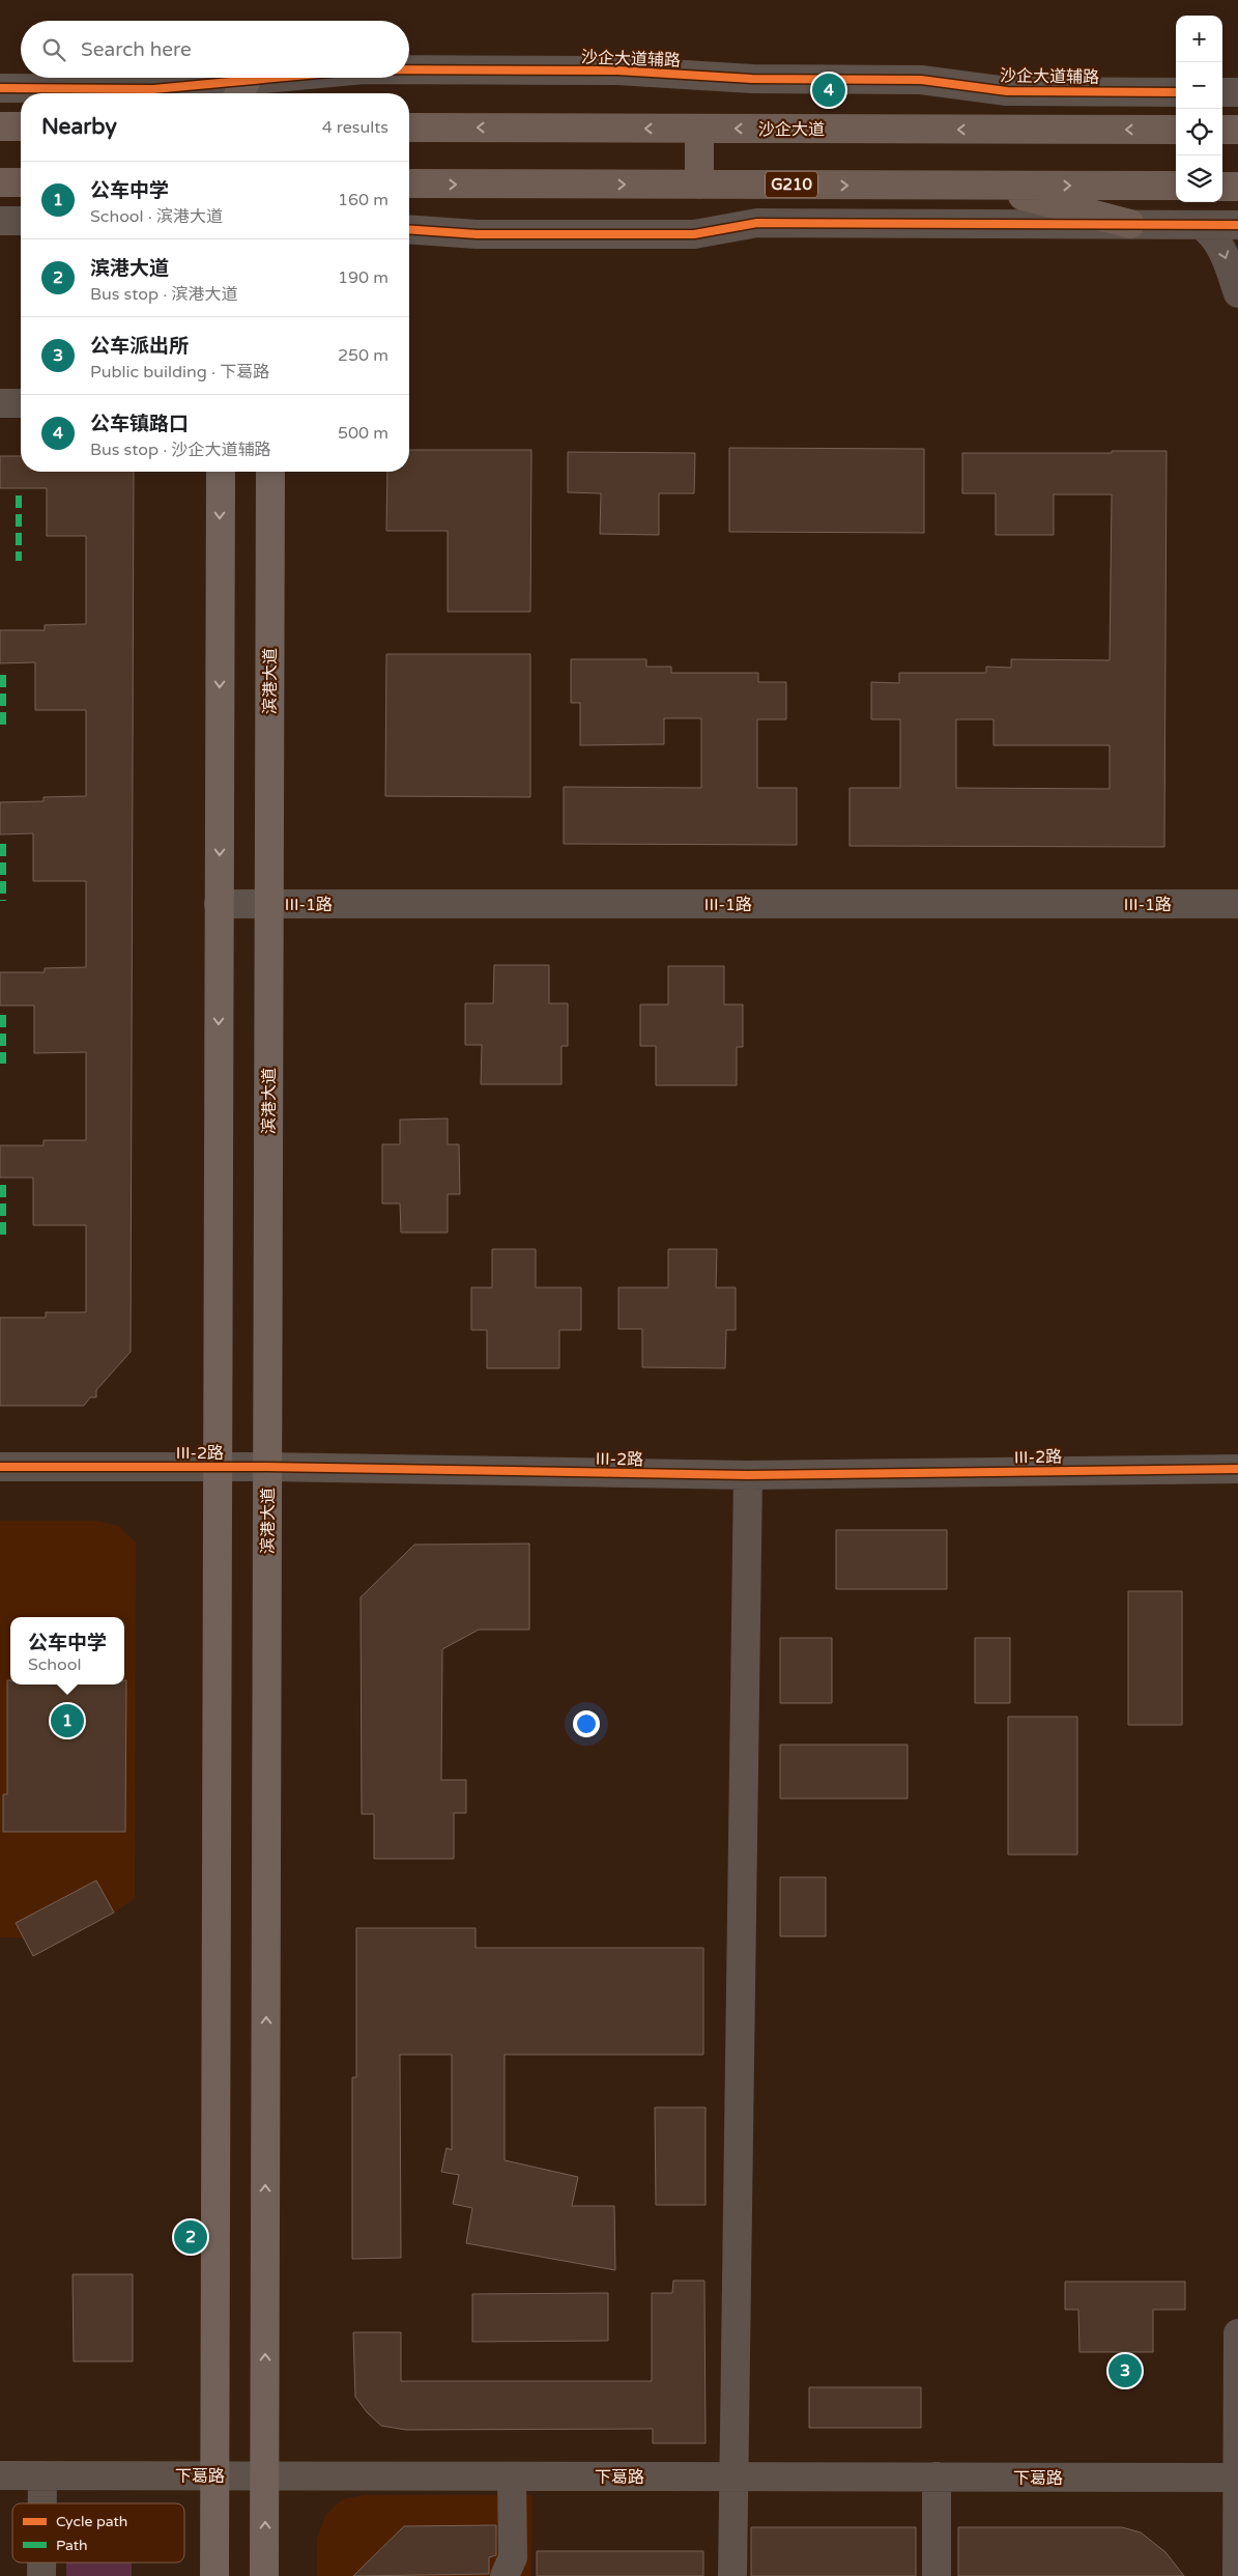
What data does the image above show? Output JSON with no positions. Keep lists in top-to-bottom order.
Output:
{
  "streets": {
    "highway": ["沙企大道", "G210"],
    "main road": ["滨港大道"],
    "street": [
      "沙企大道辅路",
      "III-1路",
      "III-2路",
      "下葛路"
    ]
  },
  "crossings": [
    ["滨港大道", "III-1路"],
    ["滨港大道", "III-2路"],
    ["滨港大道", "下葛路"]
  ],
  "legend": ["Cycle path", "Path"],
  "page": {
    "map_buttons": ["+", "−"],
    "search": "Search here",
    "pins": [
      "4",
      "1",
      "2",
      "3"
    ],
    "heading": ["Nearby", "4 results"],
    "list": [
      {
        "mark": "1",
        "name": "公车中学",
        "note": "School · 滨港大道",
        "value": "160 m"
      },
      {
        "mark": "2",
        "name": "滨港大道",
        "note": "Bus stop · 滨港大道",
        "value": "190 m"
      },
      {
        "mark": "3",
        "name": "公车派出所",
        "note": "Public building · 下葛路",
        "value": "250 m"
      },
      {
        "mark": "4",
        "name": "公车镇路口",
        "note": "Bus stop · 沙企大道辅路",
        "value": "500 m"
      }
    ],
    "popup": ["公车中学", "School"]
  }
}
